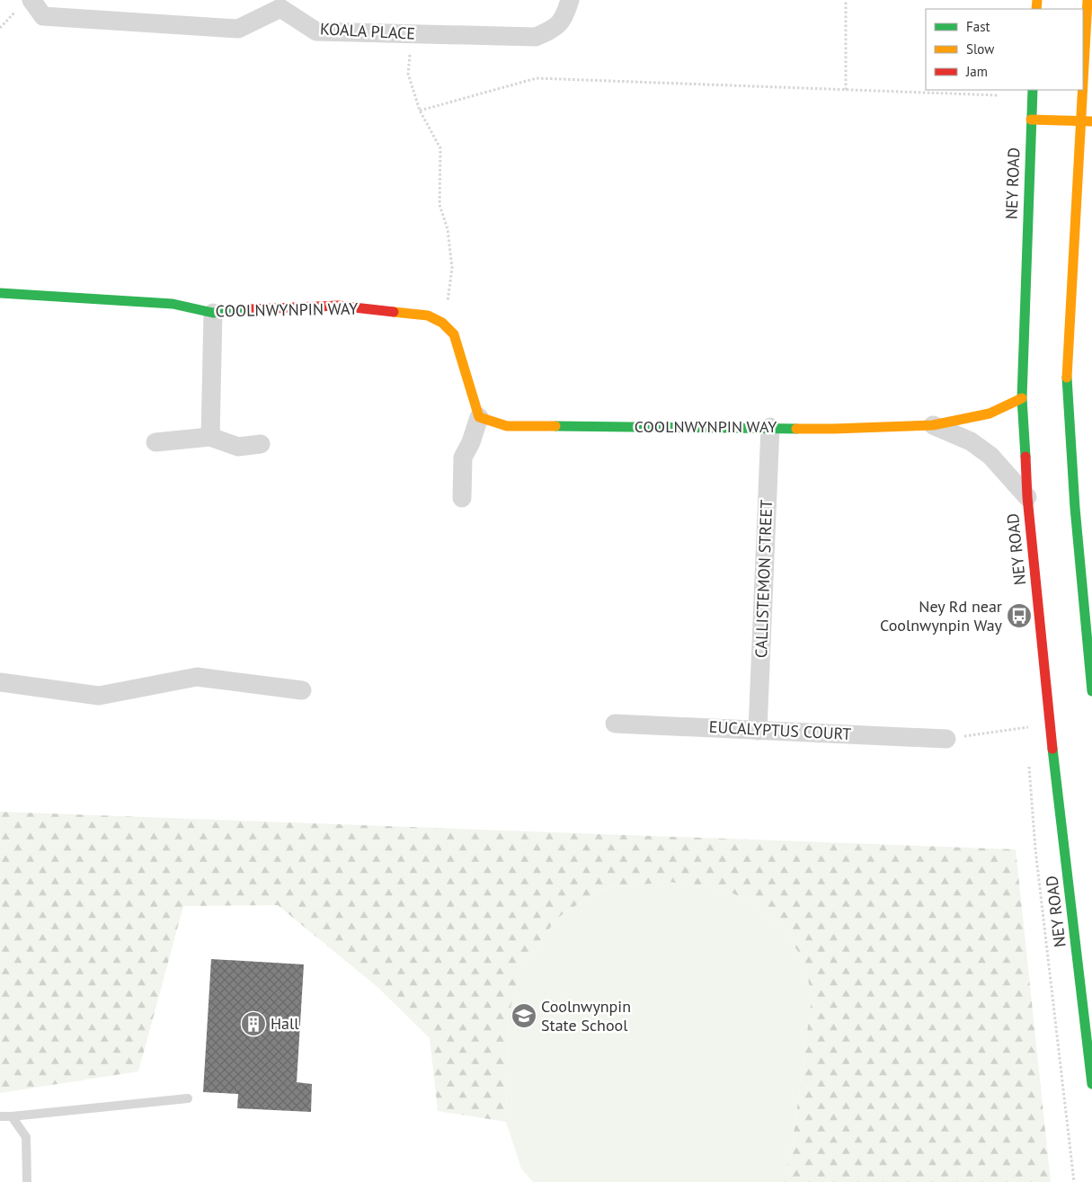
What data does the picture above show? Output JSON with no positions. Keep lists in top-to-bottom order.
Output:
{
  "streets": {
    "main road": ["NEY ROAD", "COOLNWYNPIN WAY"],
    "street": ["KOALA PLACE", "CALLISTEMON STREET", "EUCALYPTUS COURT"]
  },
  "crossings": [
    ["NEY ROAD", "COOLNWYNPIN WAY"],
    ["COOLNWYNPIN WAY", "CALLISTEMON STREET"],
    ["CALLISTEMON STREET", "EUCALYPTUS COURT"]
  ],
  "places": {
    "bus stop": ["Ney Rd near Coolnwynpin Way"],
    "school or university": ["Coolnwynpin State School"],
    "building": ["Hall"]
  },
  "legend": ["Fast", "Slow", "Jam"]
}
